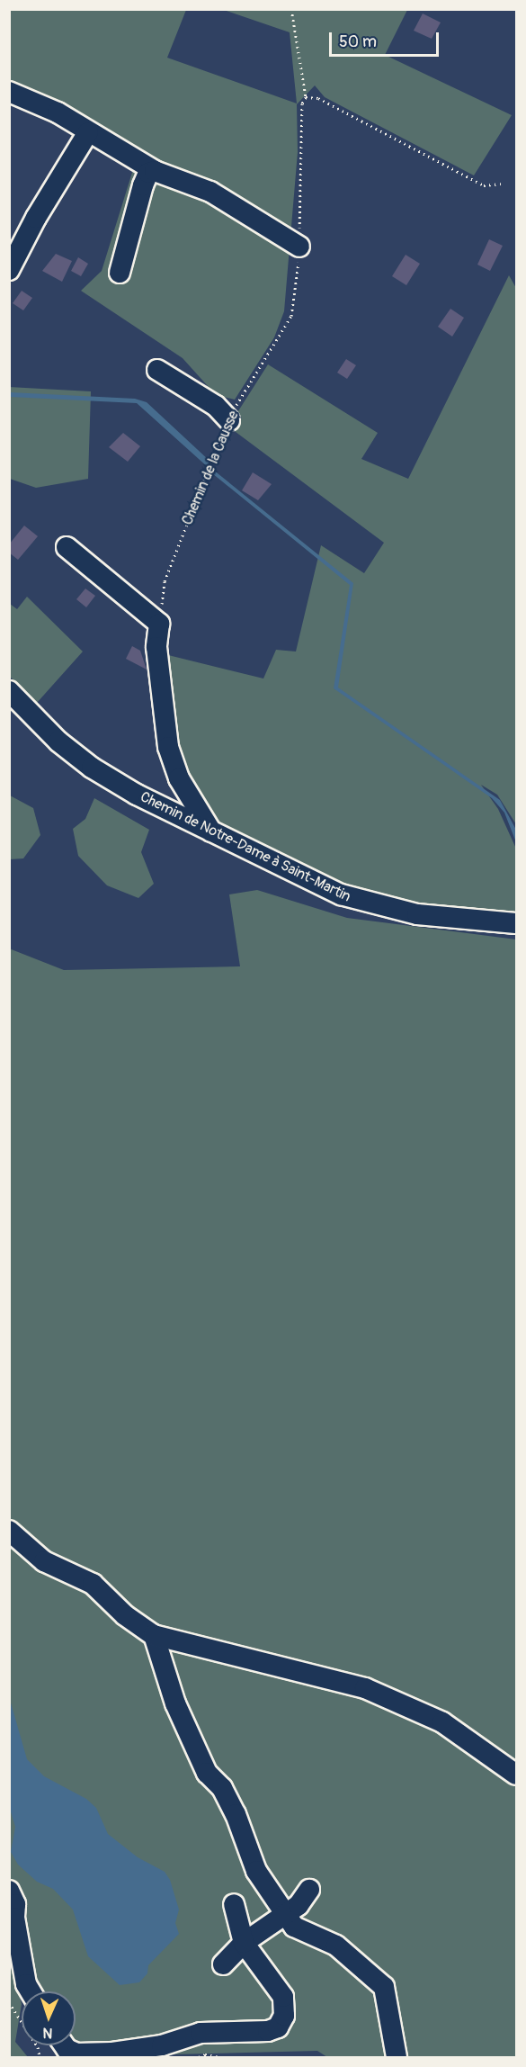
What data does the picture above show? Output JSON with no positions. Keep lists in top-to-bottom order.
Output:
{
  "streets": {
    "street": ["Chemin de Notre-Dame à Saint-Martin"],
    "path": ["Chemin de la Causse"]
  },
  "scale_bar": "50 m",
  "north": "bottom"
}
